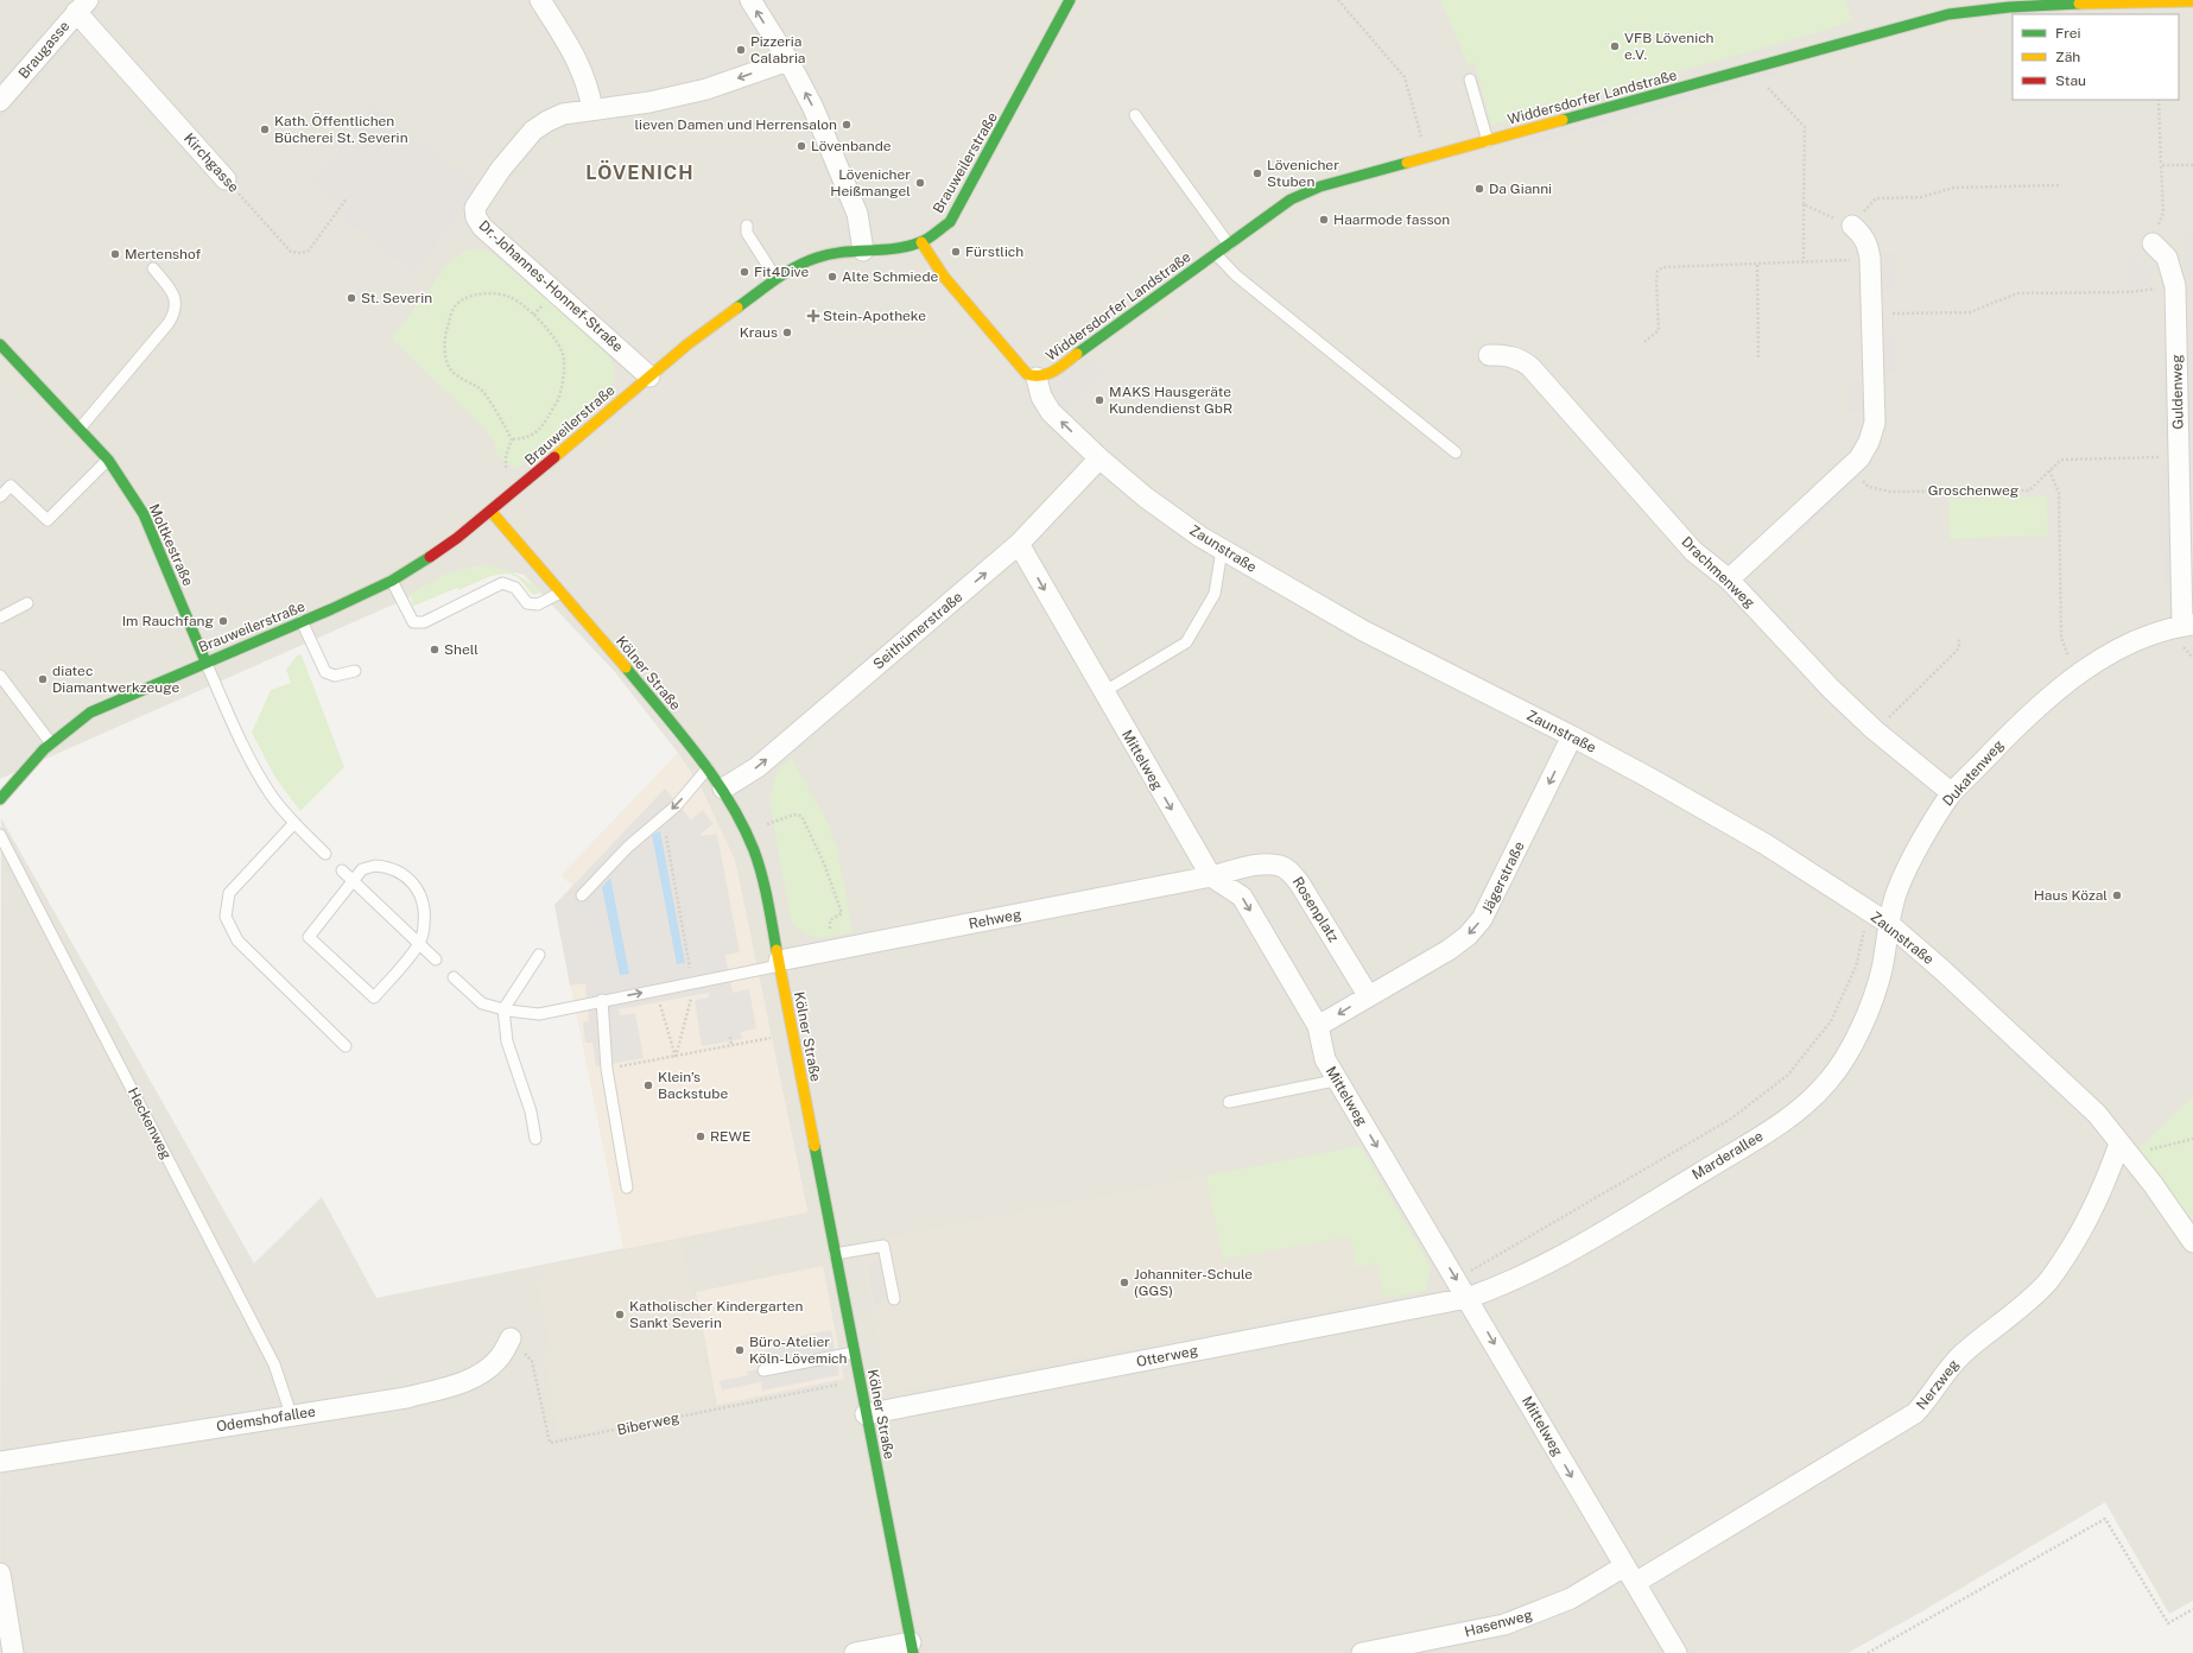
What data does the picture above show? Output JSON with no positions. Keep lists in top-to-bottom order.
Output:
{
  "streets": {
    "street": [
      "Braugasse",
      "Widdersdorfer Landstraße",
      "Kirchgasse",
      "Brauweilerstraße",
      "Dr.-Johannes-Honnef-Straße",
      "Guldenweg",
      "Moltkestraße",
      "Zaunstraße",
      "Drachmenweg",
      "Seithümerstraße",
      "Kölner Straße",
      "Mittelweg",
      "Dukatenweg",
      "Jägerstraße",
      "Rosenplatz",
      "Rehweg",
      "Marderallee",
      "Otterweg",
      "Nerzweg",
      "Odemshofallee",
      "Hasenweg"
    ],
    "lane": ["Heckenweg"],
    "path": ["Groschenweg", "Biberweg"]
  },
  "crossings": [
    ["Braugasse", "Kirchgasse"],
    ["Widdersdorfer Landstraße", "Zaunstraße"],
    ["Brauweilerstraße", "Dr.-Johannes-Honnef-Straße"],
    ["Brauweilerstraße", "Moltkestraße"],
    ["Brauweilerstraße", "Kölner Straße"],
    ["Guldenweg", "Groschenweg"],
    ["Guldenweg", "Dukatenweg"],
    ["Zaunstraße", "Seithümerstraße"],
    ["Zaunstraße", "Dukatenweg"],
    ["Zaunstraße", "Jägerstraße"],
    ["Zaunstraße", "Marderallee"],
    ["Zaunstraße", "Nerzweg"],
    ["Drachmenweg", "Dukatenweg"],
    ["Seithümerstraße", "Kölner Straße"],
    ["Seithümerstraße", "Mittelweg"],
    ["Kölner Straße", "Rehweg"],
    ["Kölner Straße", "Otterweg"],
    ["Kölner Straße", "Biberweg"],
    ["Mittelweg", "Jägerstraße"],
    ["Mittelweg", "Rosenplatz"],
    ["Mittelweg", "Rehweg"],
    ["Mittelweg", "Marderallee"],
    ["Mittelweg", "Otterweg"],
    ["Mittelweg", "Nerzweg"],
    ["Mittelweg", "Hasenweg"],
    ["Dukatenweg", "Marderallee"],
    ["Jägerstraße", "Rosenplatz"],
    ["Rosenplatz", "Rehweg"],
    ["Heckenweg", "Odemshofallee"],
    ["Marderallee", "Otterweg"],
    ["Odemshofallee", "Biberweg"]
  ],
  "one_way": ["Seithümerstraße", "Mittelweg", "Jägerstraße"],
  "districts": ["LÖVENICH"],
  "places": {
    "other": [
      "VFB Lövenich e.V.",
      "Pizzeria Calabria",
      "lieven Damen und Herrensalon",
      "Kath. Öffentlichen Bücherei St. Severin",
      "Lövenbande",
      "Lövenicher Stuben",
      "Lövenicher Heißmangel",
      "Da Gianni",
      "Haarmode fasson",
      "Fürstlich",
      "Mertenshof",
      "Fit4Dive",
      "Alte Schmiede",
      "St. Severin",
      "Kraus",
      "MAKS Hausgeräte Kundendienst GbR",
      "Im Rauchfang",
      "Shell",
      "diatec Diamantwerkzeuge",
      "Haus Közal",
      "Klein’s Backstube",
      "REWE",
      "Johanniter-Schule (GGS)",
      "Katholischer Kindergarten Sankt Severin",
      "Büro-Atelier Köln-Lövemich"
    ],
    "health": ["Stein-Apotheke"]
  },
  "legend": ["Frei", "Zäh", "Stau"]
}
